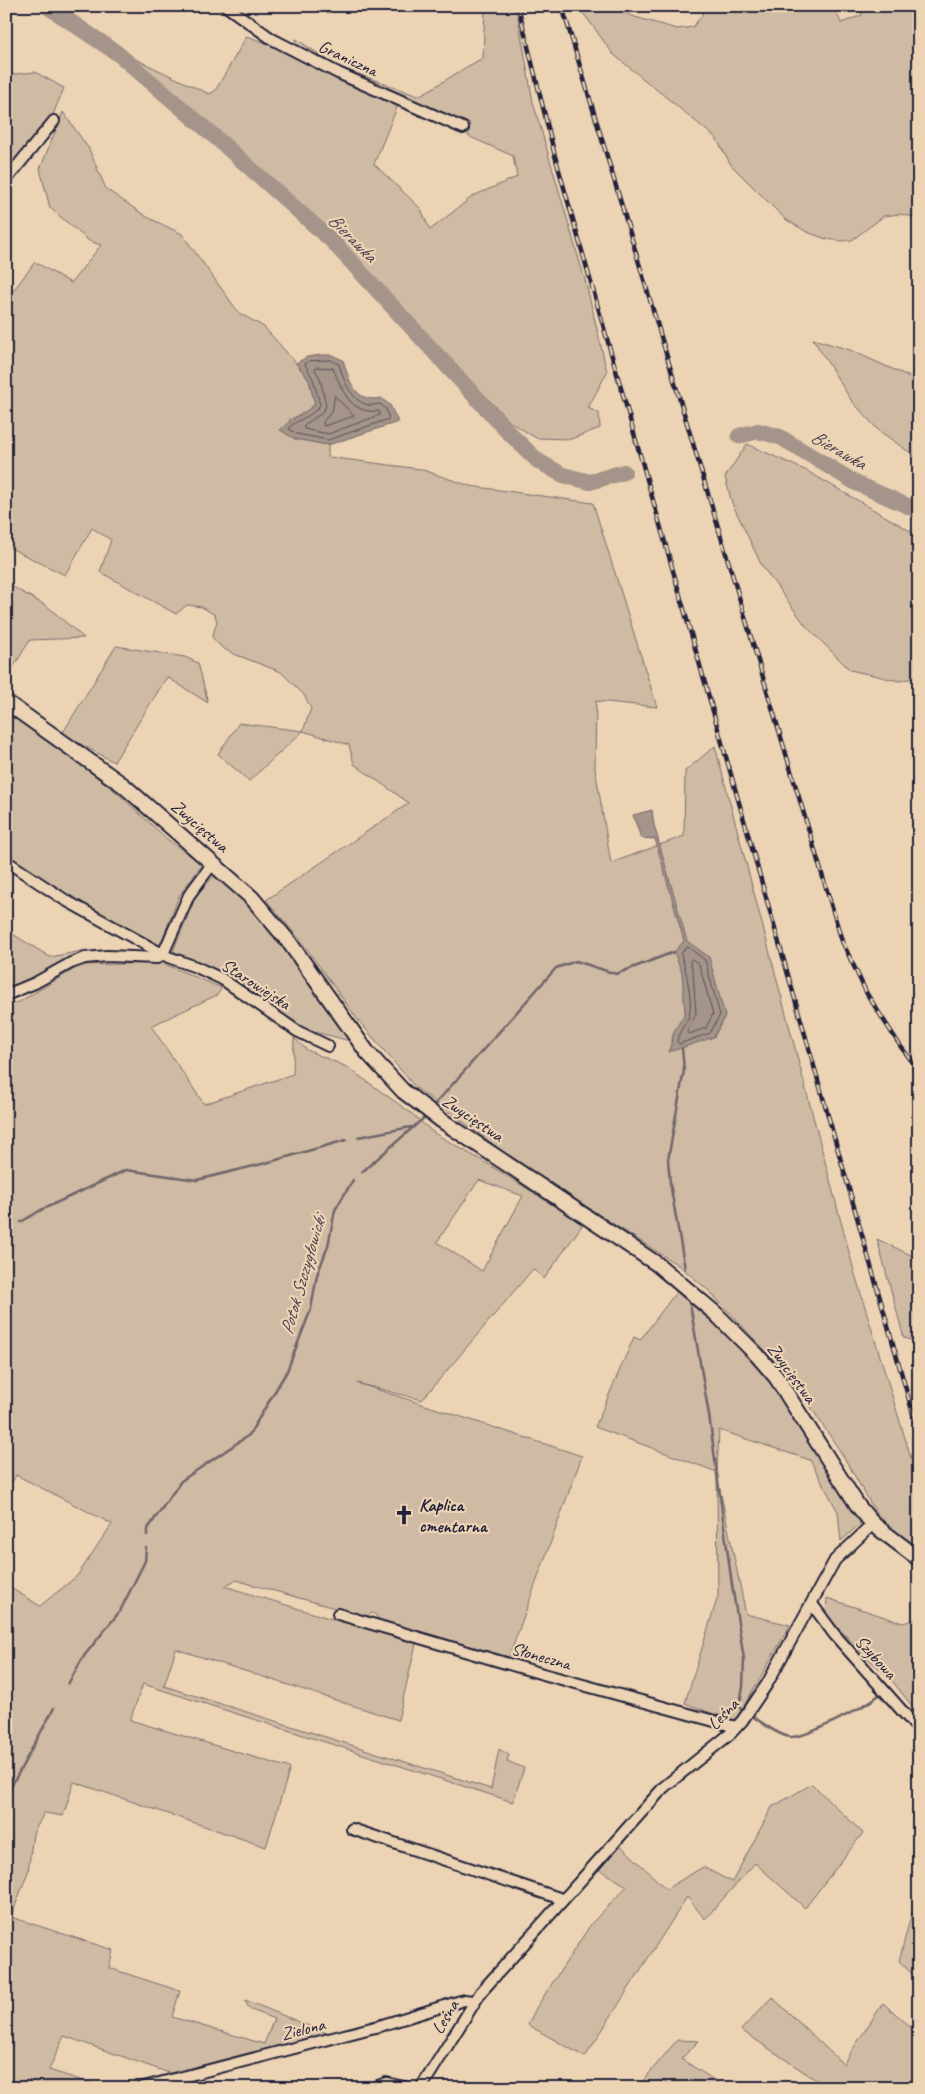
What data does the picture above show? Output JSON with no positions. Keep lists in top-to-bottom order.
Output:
{
  "streets": {
    "main road": ["Zwycięstwa"],
    "street": [
      "Graniczna",
      "Starowiejska",
      "Słoneczna",
      "Szybowa",
      "Leśna",
      "Zielona"
    ]
  },
  "crossings": [
    ["Zwycięstwa", "Leśna"],
    ["Słoneczna", "Leśna"],
    ["Szybowa", "Leśna"],
    ["Leśna", "Zielona"]
  ],
  "water": ["Bierawka", "Potok Szczygłowicki"],
  "places": {
    "church": ["Kaplica cmentarna"]
  }
}
